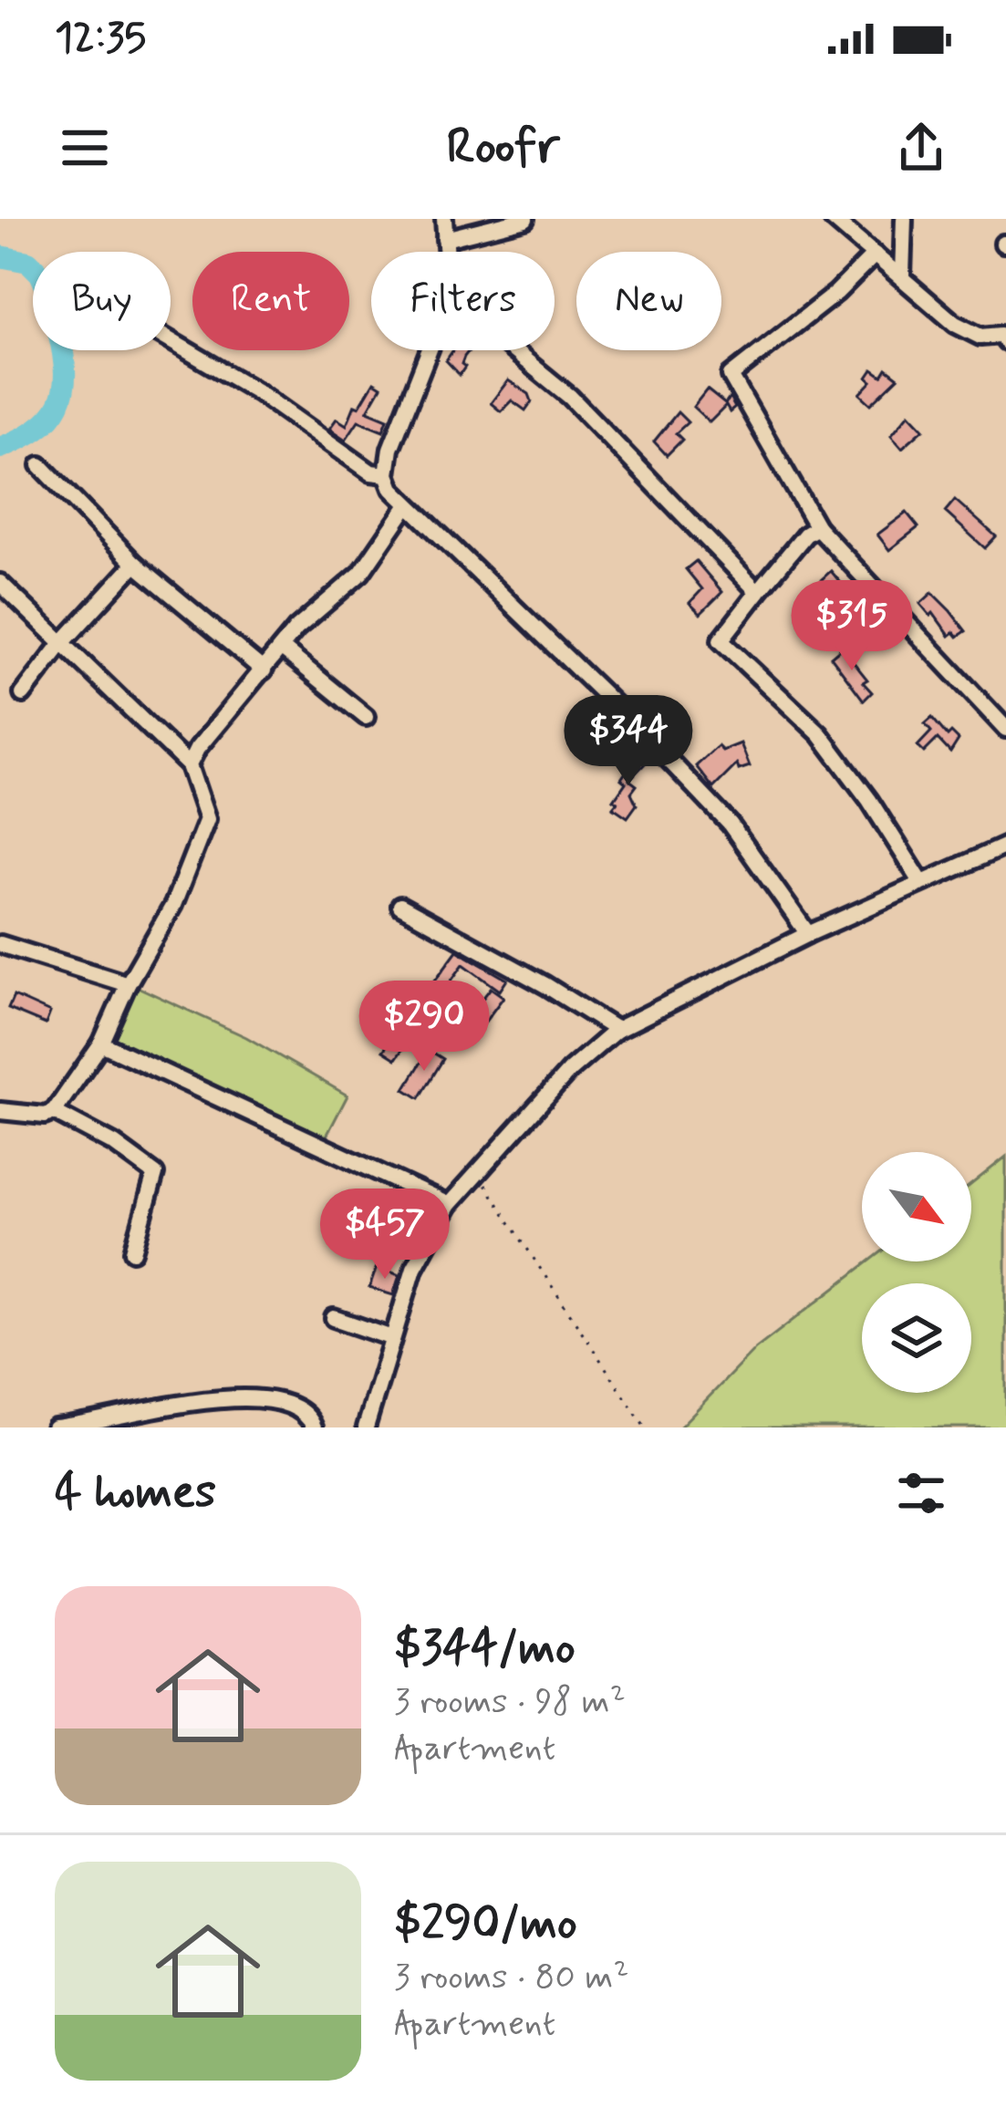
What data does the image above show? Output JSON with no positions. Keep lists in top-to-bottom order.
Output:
{
  "north": "bottom right",
  "page": {
    "status": "12:35",
    "header": "Roofr",
    "chip": [
      "Buy",
      "Rent",
      "Filters",
      "New"
    ],
    "price": [
      "$315",
      "$344",
      "$290",
      "$457"
    ],
    "heading": "4 homes",
    "list": [
      {
        "name": "$344/mo",
        "note": "3 rooms · 98 m² · Apartment"
      },
      {
        "name": "$290/mo",
        "note": "3 rooms · 80 m² · Apartment"
      }
    ]
  }
}
